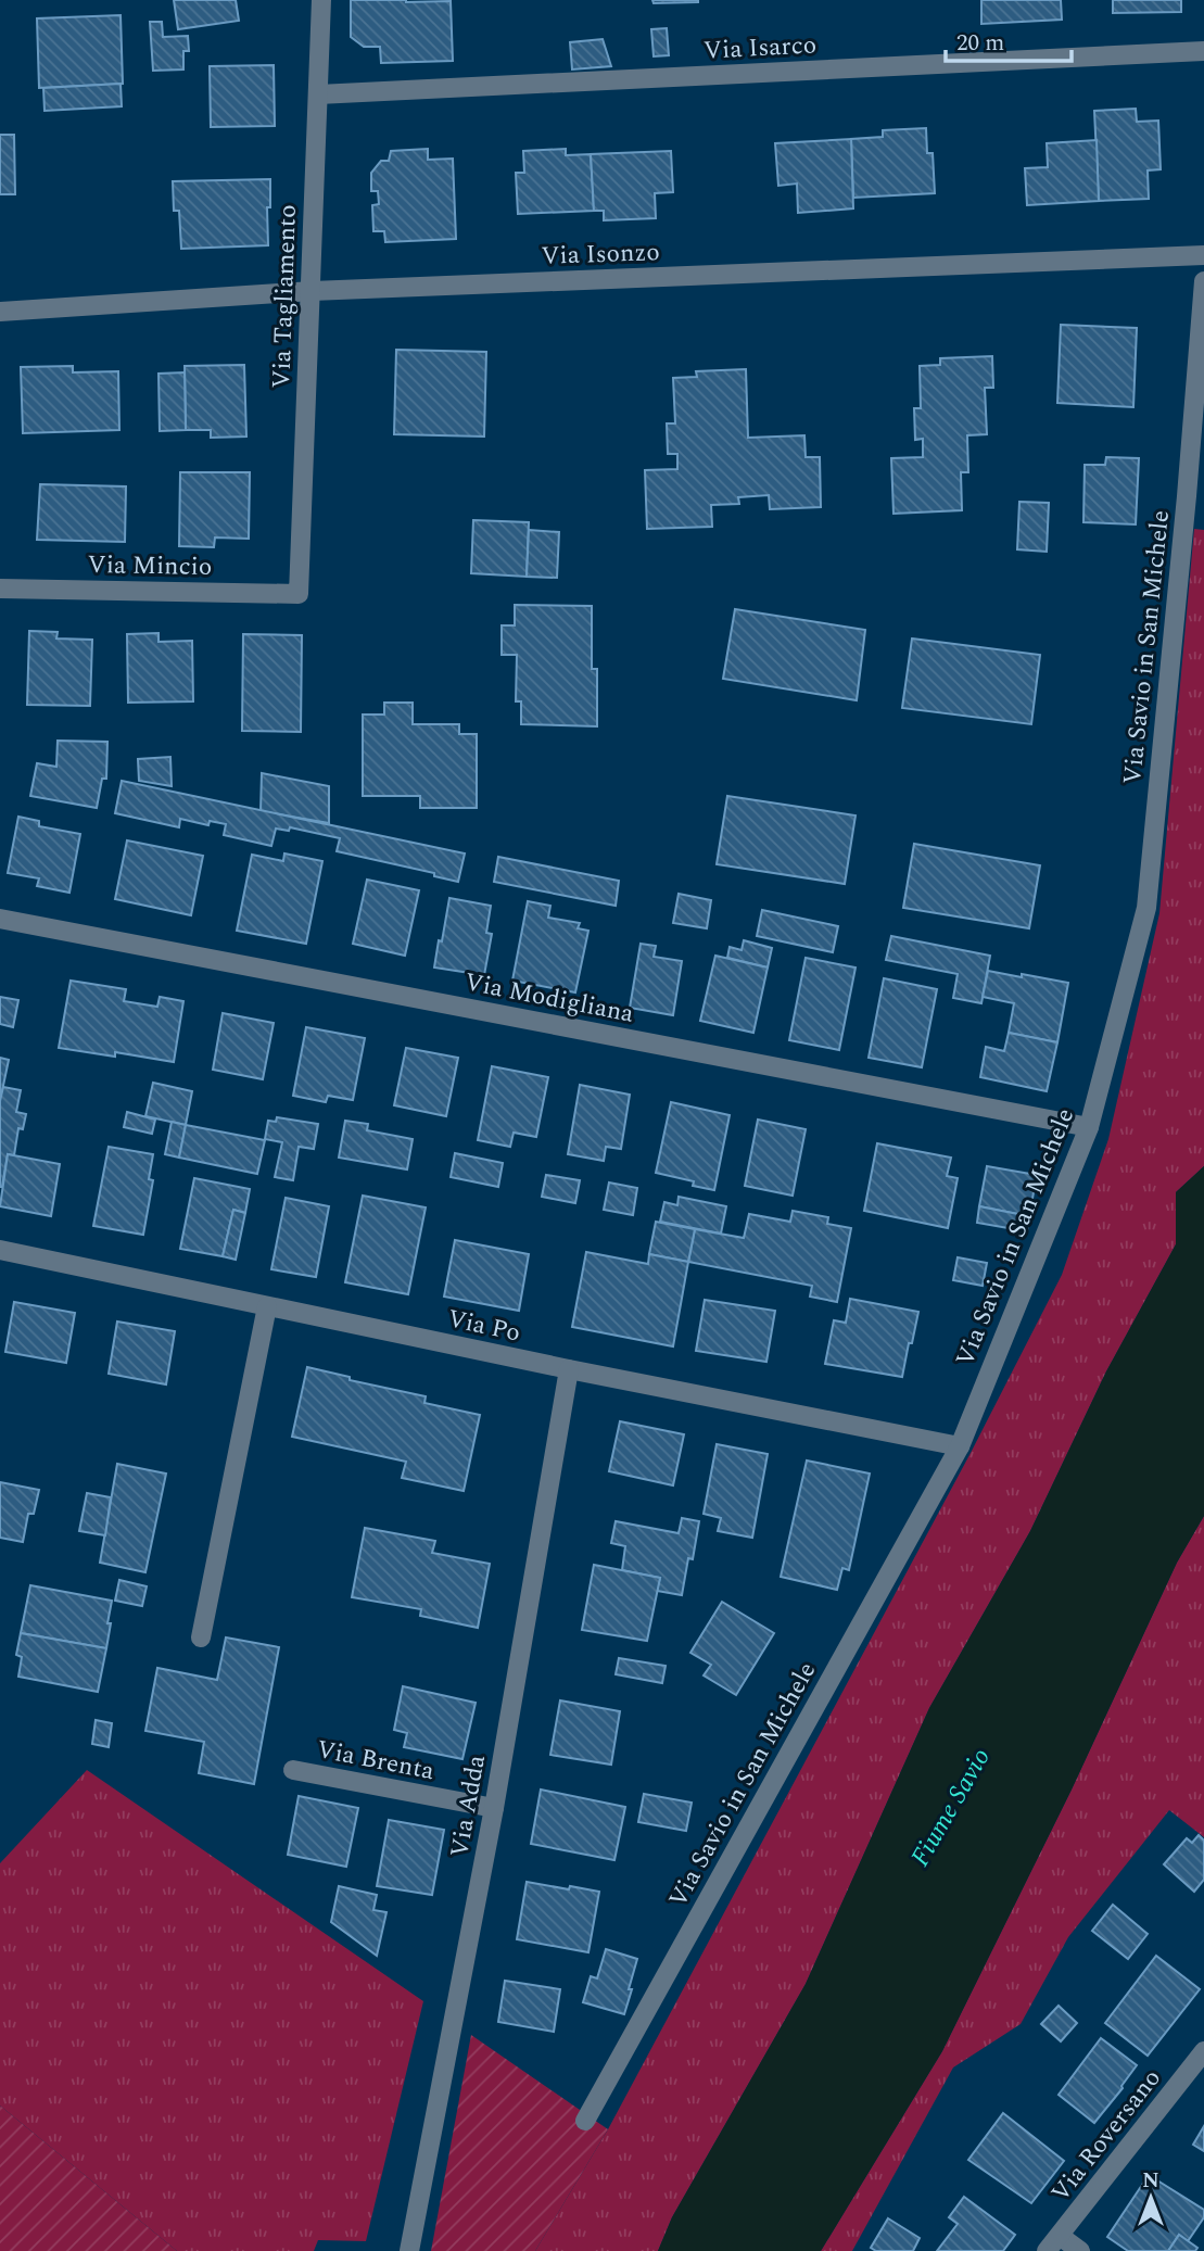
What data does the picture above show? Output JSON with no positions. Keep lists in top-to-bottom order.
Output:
{
  "streets": {
    "street": [
      "Via Isarco",
      "Via Isonzo",
      "Via Tagliamento",
      "Via Mincio",
      "Via Savio in San Michele",
      "Via Modigliana",
      "Via Po",
      "Via Brenta",
      "Via Adda",
      "Via Roversano"
    ]
  },
  "crossings": [
    ["Via Isarco", "Via Tagliamento"],
    ["Via Isonzo", "Via Tagliamento"],
    ["Via Tagliamento", "Via Mincio"],
    ["Via Savio in San Michele", "Via Modigliana"],
    ["Via Savio in San Michele", "Via Po"],
    ["Via Po", "Via Adda"],
    ["Via Brenta", "Via Adda"]
  ],
  "water": ["Fiume Savio"],
  "scale_bar": "20 m",
  "north": "top"
}
